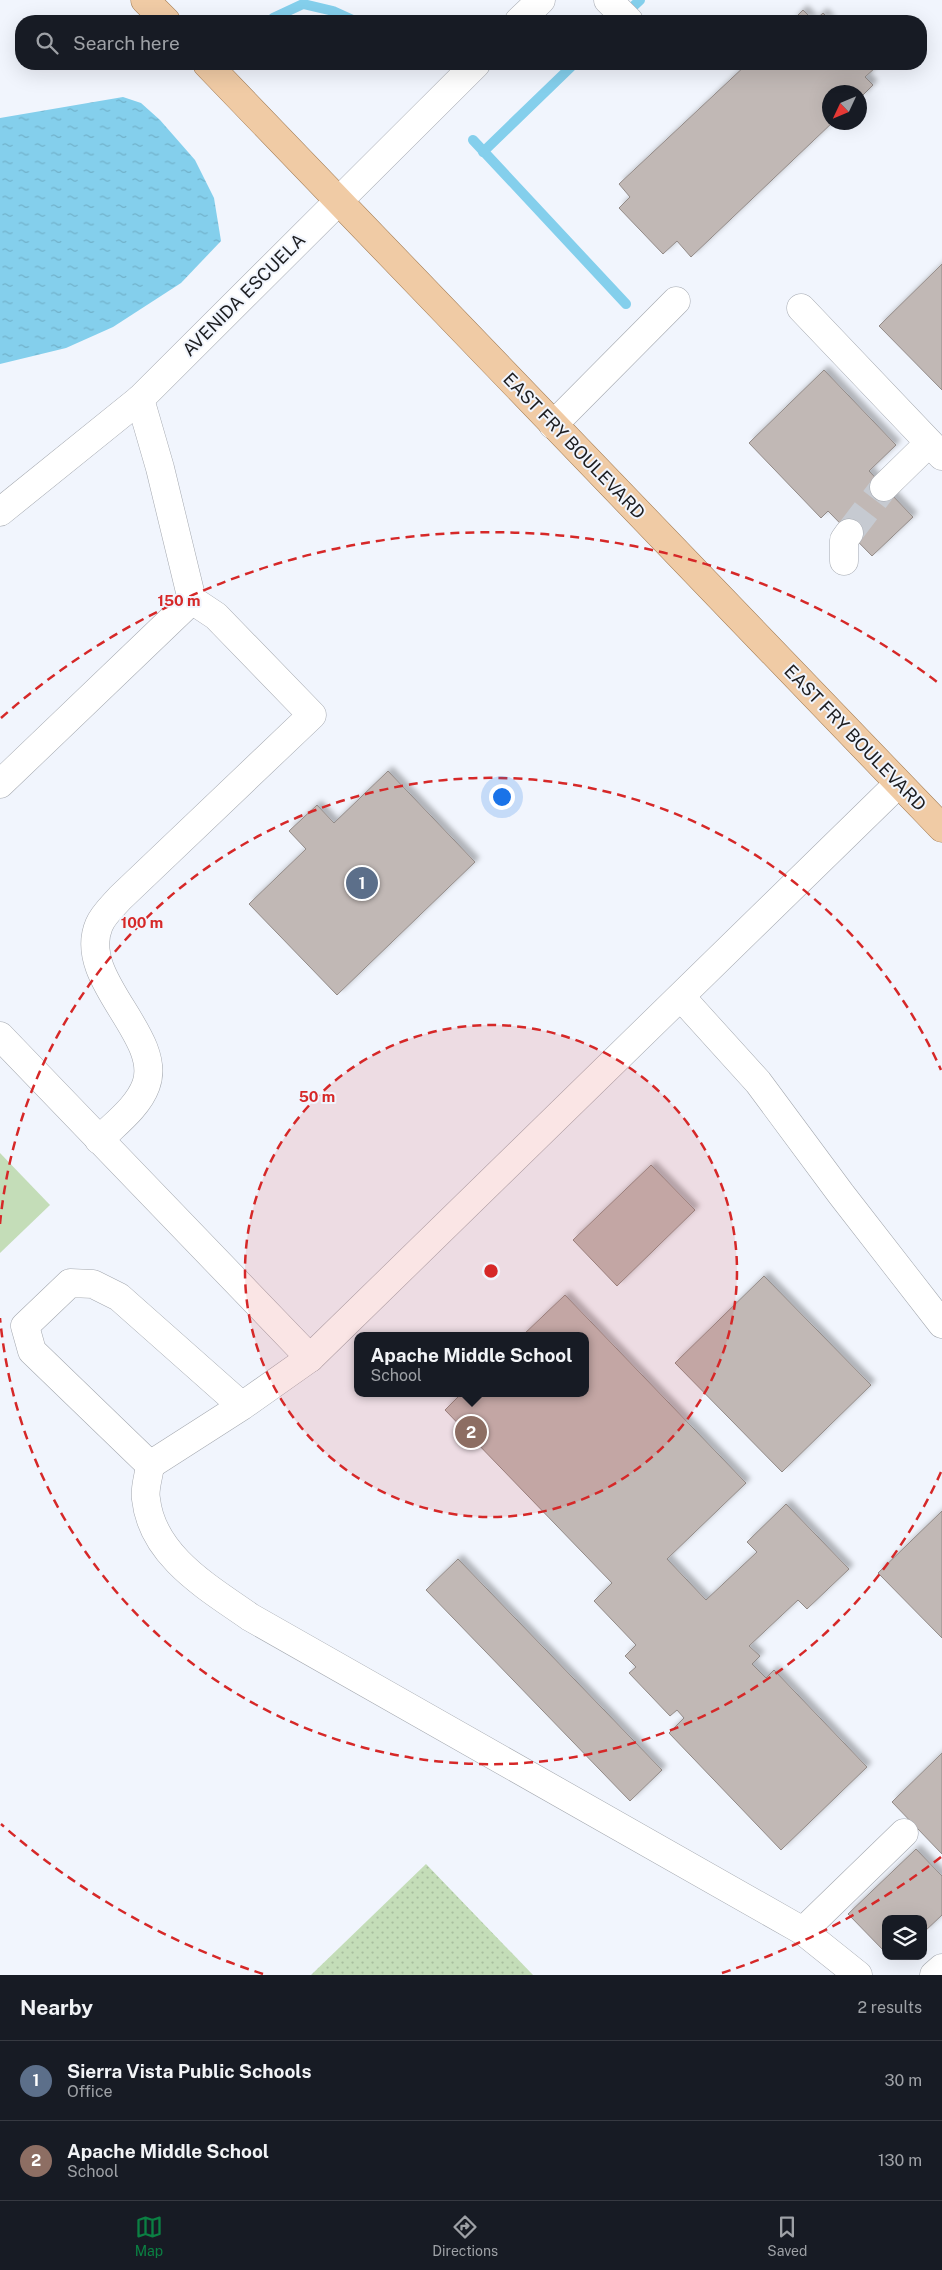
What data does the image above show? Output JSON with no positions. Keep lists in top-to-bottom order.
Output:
{
  "streets": {
    "main road": ["EAST FRY BOULEVARD"],
    "street": ["AVENIDA ESCUELA"]
  },
  "crossings": [
    ["AVENIDA ESCUELA", "EAST FRY BOULEVARD"]
  ],
  "north": "bottom left",
  "page": {
    "search": "Search here",
    "pins": ["1", "2"],
    "popup": ["Apache Middle School", "School"],
    "heading": ["Nearby", "2 results"],
    "list": [
      {
        "mark": "1",
        "name": "Sierra Vista Public Schools",
        "note": "Office",
        "value": "30 m"
      },
      {
        "mark": "2",
        "name": "Apache Middle School",
        "note": "School",
        "value": "130 m"
      }
    ],
    "nav": ["Map", "Directions", "Saved"]
  },
  "rings": ["150 m", "100 m", "50 m"]
}
